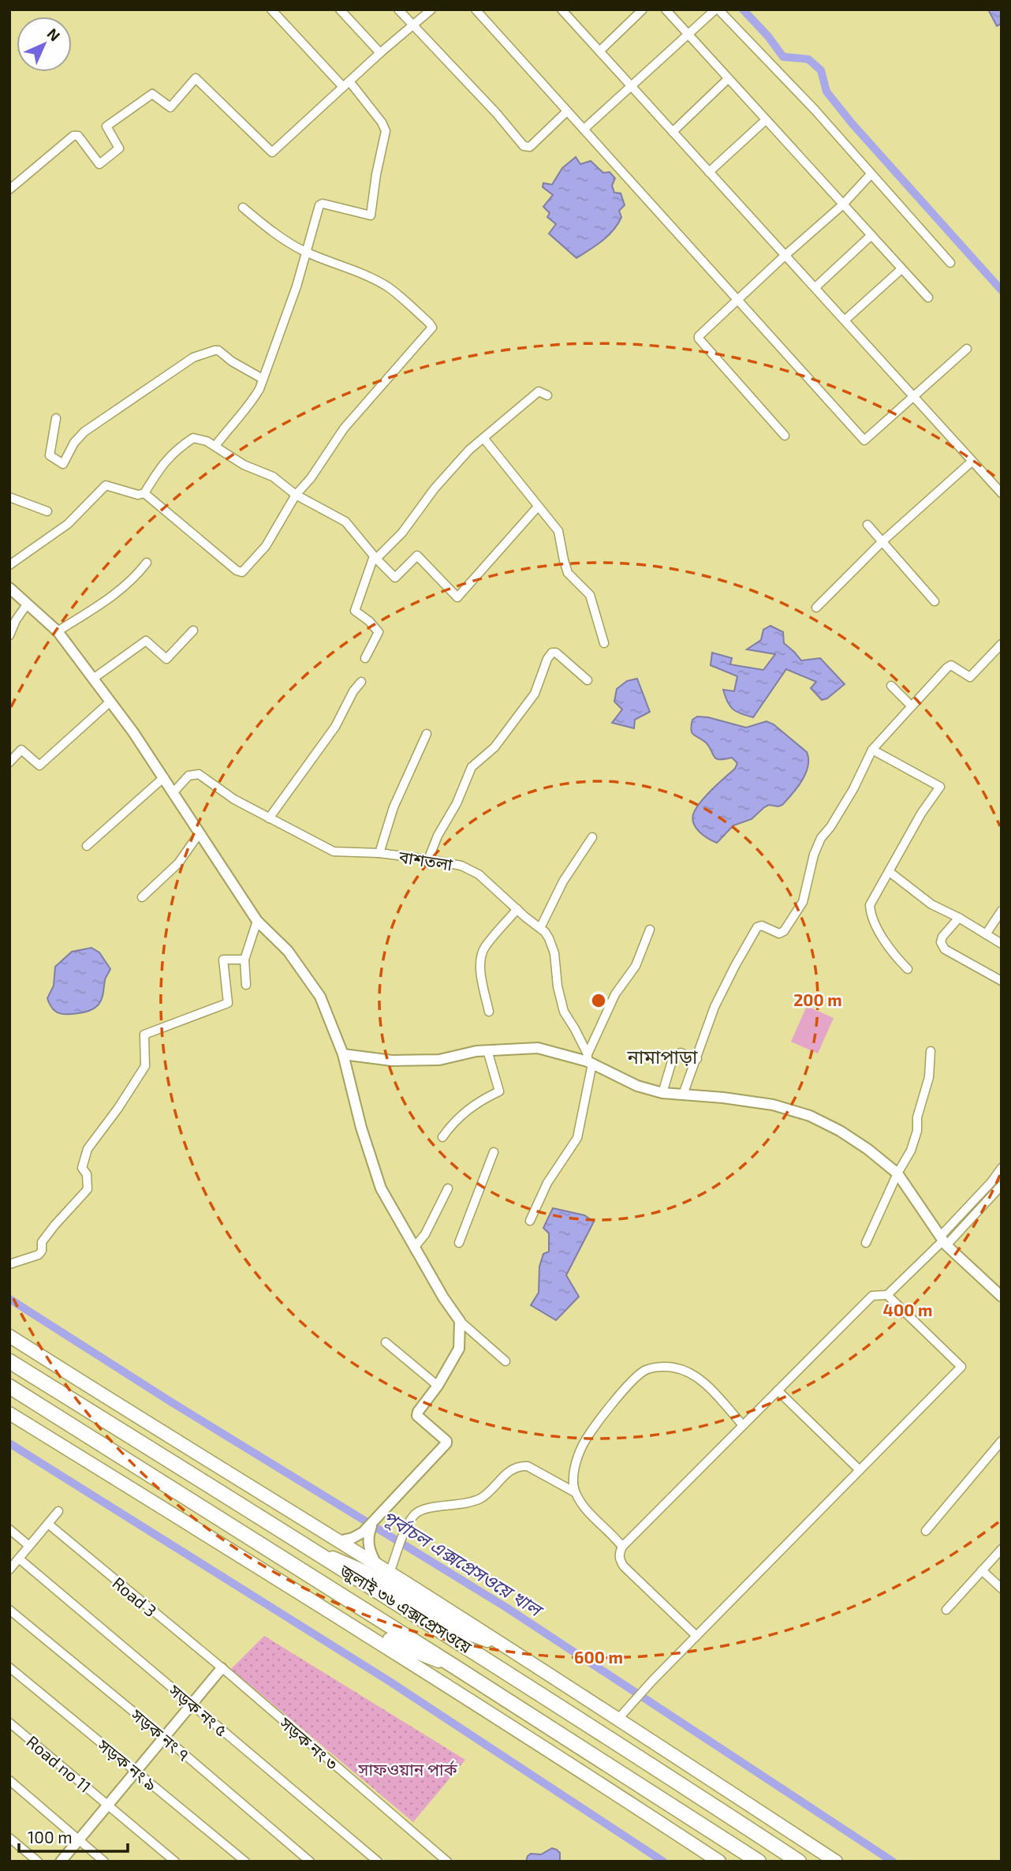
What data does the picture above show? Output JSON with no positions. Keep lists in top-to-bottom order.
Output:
{
  "streets": {
    "highway": ["জুলাই ৩৬ এক্সপ্রেসওয়ে"],
    "street": [
      "বাশতলা",
      "Road 3",
      "সড়ক নং ৫",
      "সড়ক নং ৭",
      "সড়ক নং ৩",
      "Road no 11",
      "সড়ক নং ৯"
    ]
  },
  "crossings": [
    ["Road 3", "সড়ক নং ৩"]
  ],
  "districts": ["নামাপাড়া"],
  "water": ["পূর্বাচল এক্সপ্রেসওয়ে খাল"],
  "parks": ["সাফওয়ান পার্ক"],
  "scale_bar": "100 m",
  "north": "top right",
  "rings": ["200 m", "400 m", "600 m"]
}
